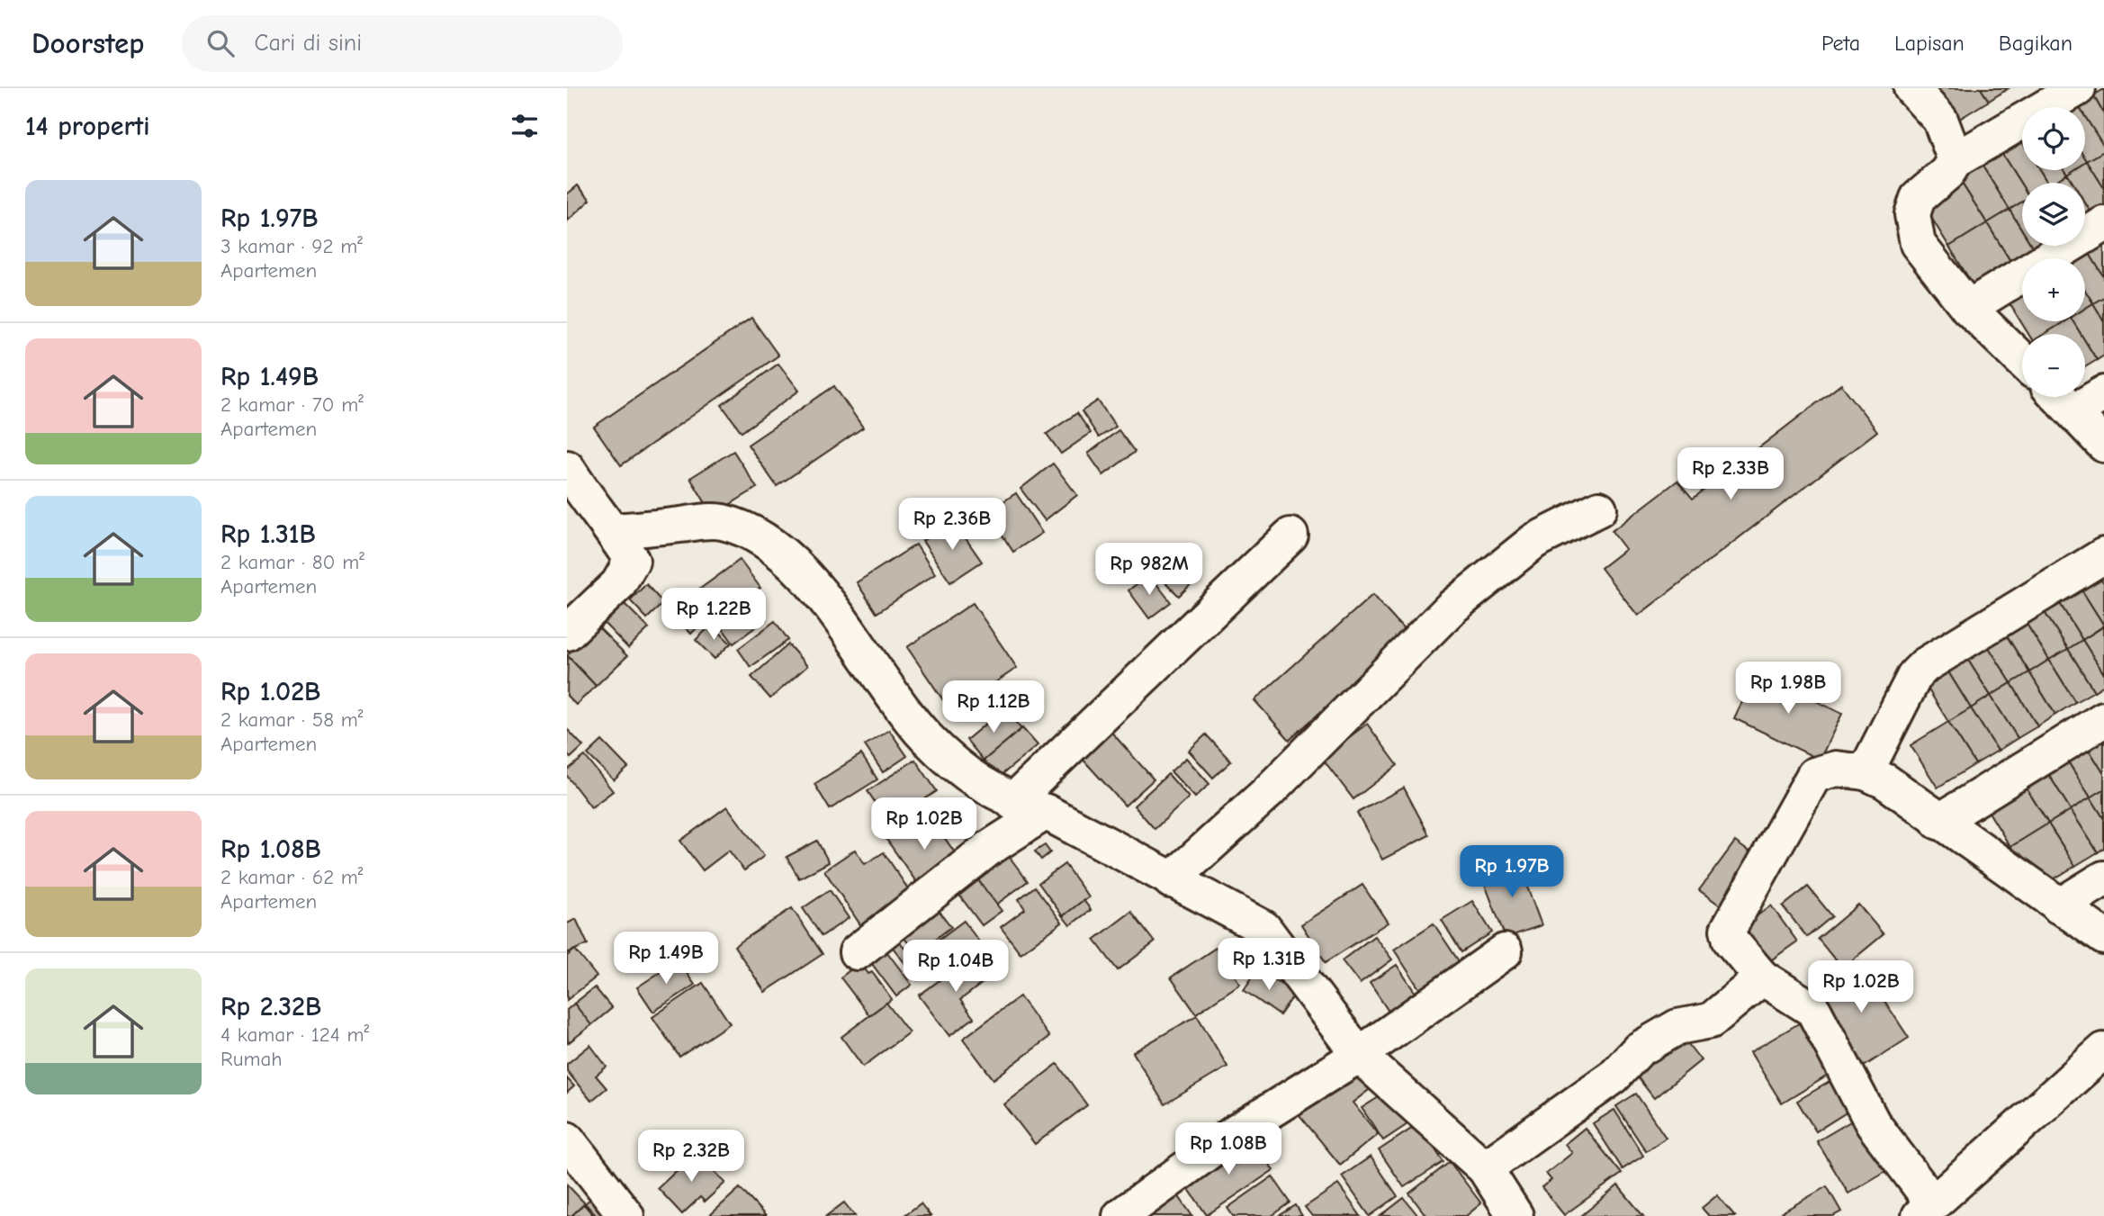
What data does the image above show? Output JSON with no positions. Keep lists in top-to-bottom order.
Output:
{
  "page": {
    "header": "Doorstep",
    "search": "Cari di sini",
    "nav": ["Peta", "Lapisan", "Bagikan"],
    "heading": "14 properti",
    "map_buttons": ["+", "−"],
    "list": [
      {
        "name": "Rp 1.97B",
        "note": "3 kamar · 92 m² · Apartemen"
      },
      {
        "name": "Rp 1.49B",
        "note": "2 kamar · 70 m² · Apartemen"
      },
      {
        "name": "Rp 1.31B",
        "note": "2 kamar · 80 m² · Apartemen"
      },
      {
        "name": "Rp 1.02B",
        "note": "2 kamar · 58 m² · Apartemen"
      },
      {
        "name": "Rp 1.08B",
        "note": "2 kamar · 62 m² · Apartemen"
      },
      {
        "name": "Rp 2.32B",
        "note": "4 kamar · 124 m² · Rumah"
      }
    ],
    "price": [
      "Rp 2.33B",
      "Rp 2.36B",
      "Rp 982M",
      "Rp 1.22B",
      "Rp 1.98B",
      "Rp 1.12B",
      "Rp 1.02B",
      "Rp 1.97B",
      "Rp 1.49B",
      "Rp 1.31B",
      "Rp 1.04B",
      "Rp 1.02B",
      "Rp 1.08B",
      "Rp 2.32B"
    ]
  }
}
